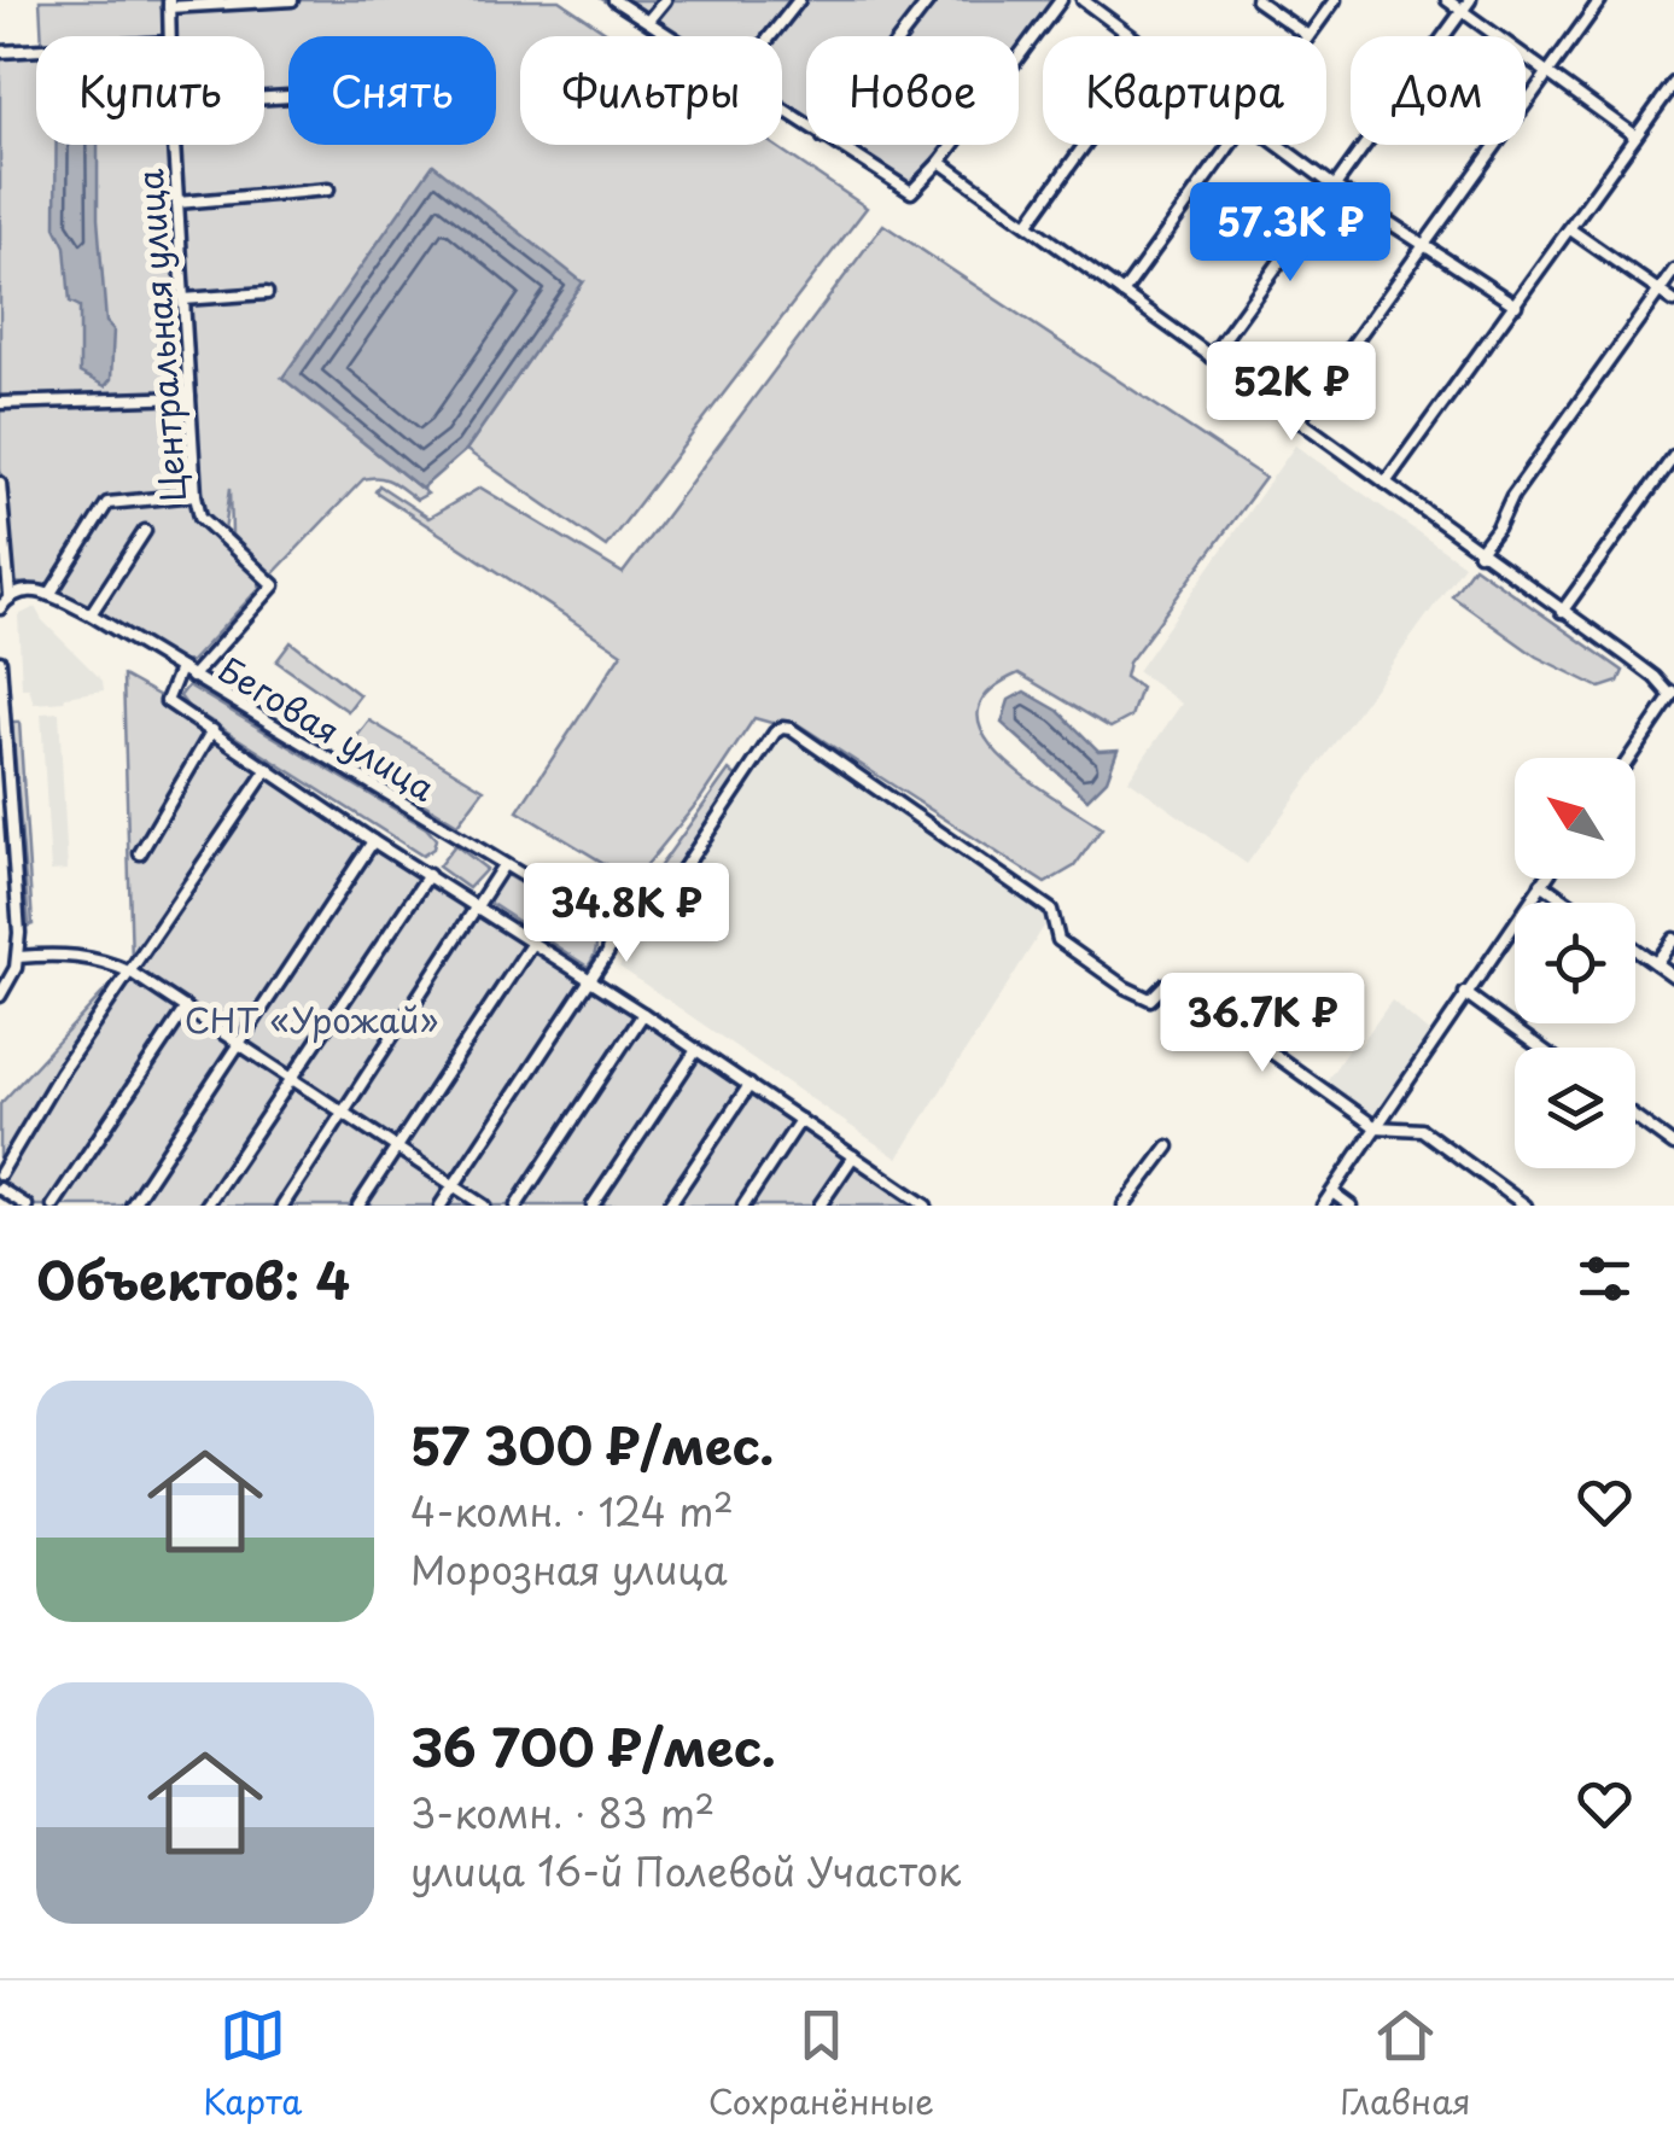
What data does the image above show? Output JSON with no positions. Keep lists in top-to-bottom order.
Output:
{
  "streets": {
    "street": ["Центральная улица", "Беговая улица"]
  },
  "crossings": [
    ["Центральная улица", "Беговая улица"]
  ],
  "parks": ["СНТ «Урожай»"],
  "north": "top left",
  "page": {
    "chip": [
      "Купить",
      "Снять",
      "Фильтры",
      "Новое",
      "Квартира",
      "Дом"
    ],
    "price": [
      "57.3K ₽",
      "52K ₽",
      "34.8K ₽",
      "36.7K ₽"
    ],
    "heading": "Объектов: 4",
    "list": [
      {
        "name": "57 300 ₽/мес.",
        "note": "4-комн. · 124 m² · Морозная улица"
      },
      {
        "name": "36 700 ₽/мес.",
        "note": "3-комн. · 83 m² · улица 16-й Полевой Участок"
      }
    ],
    "tabs": ["Карта", "Сохранённые", "Главная"]
  }
}
